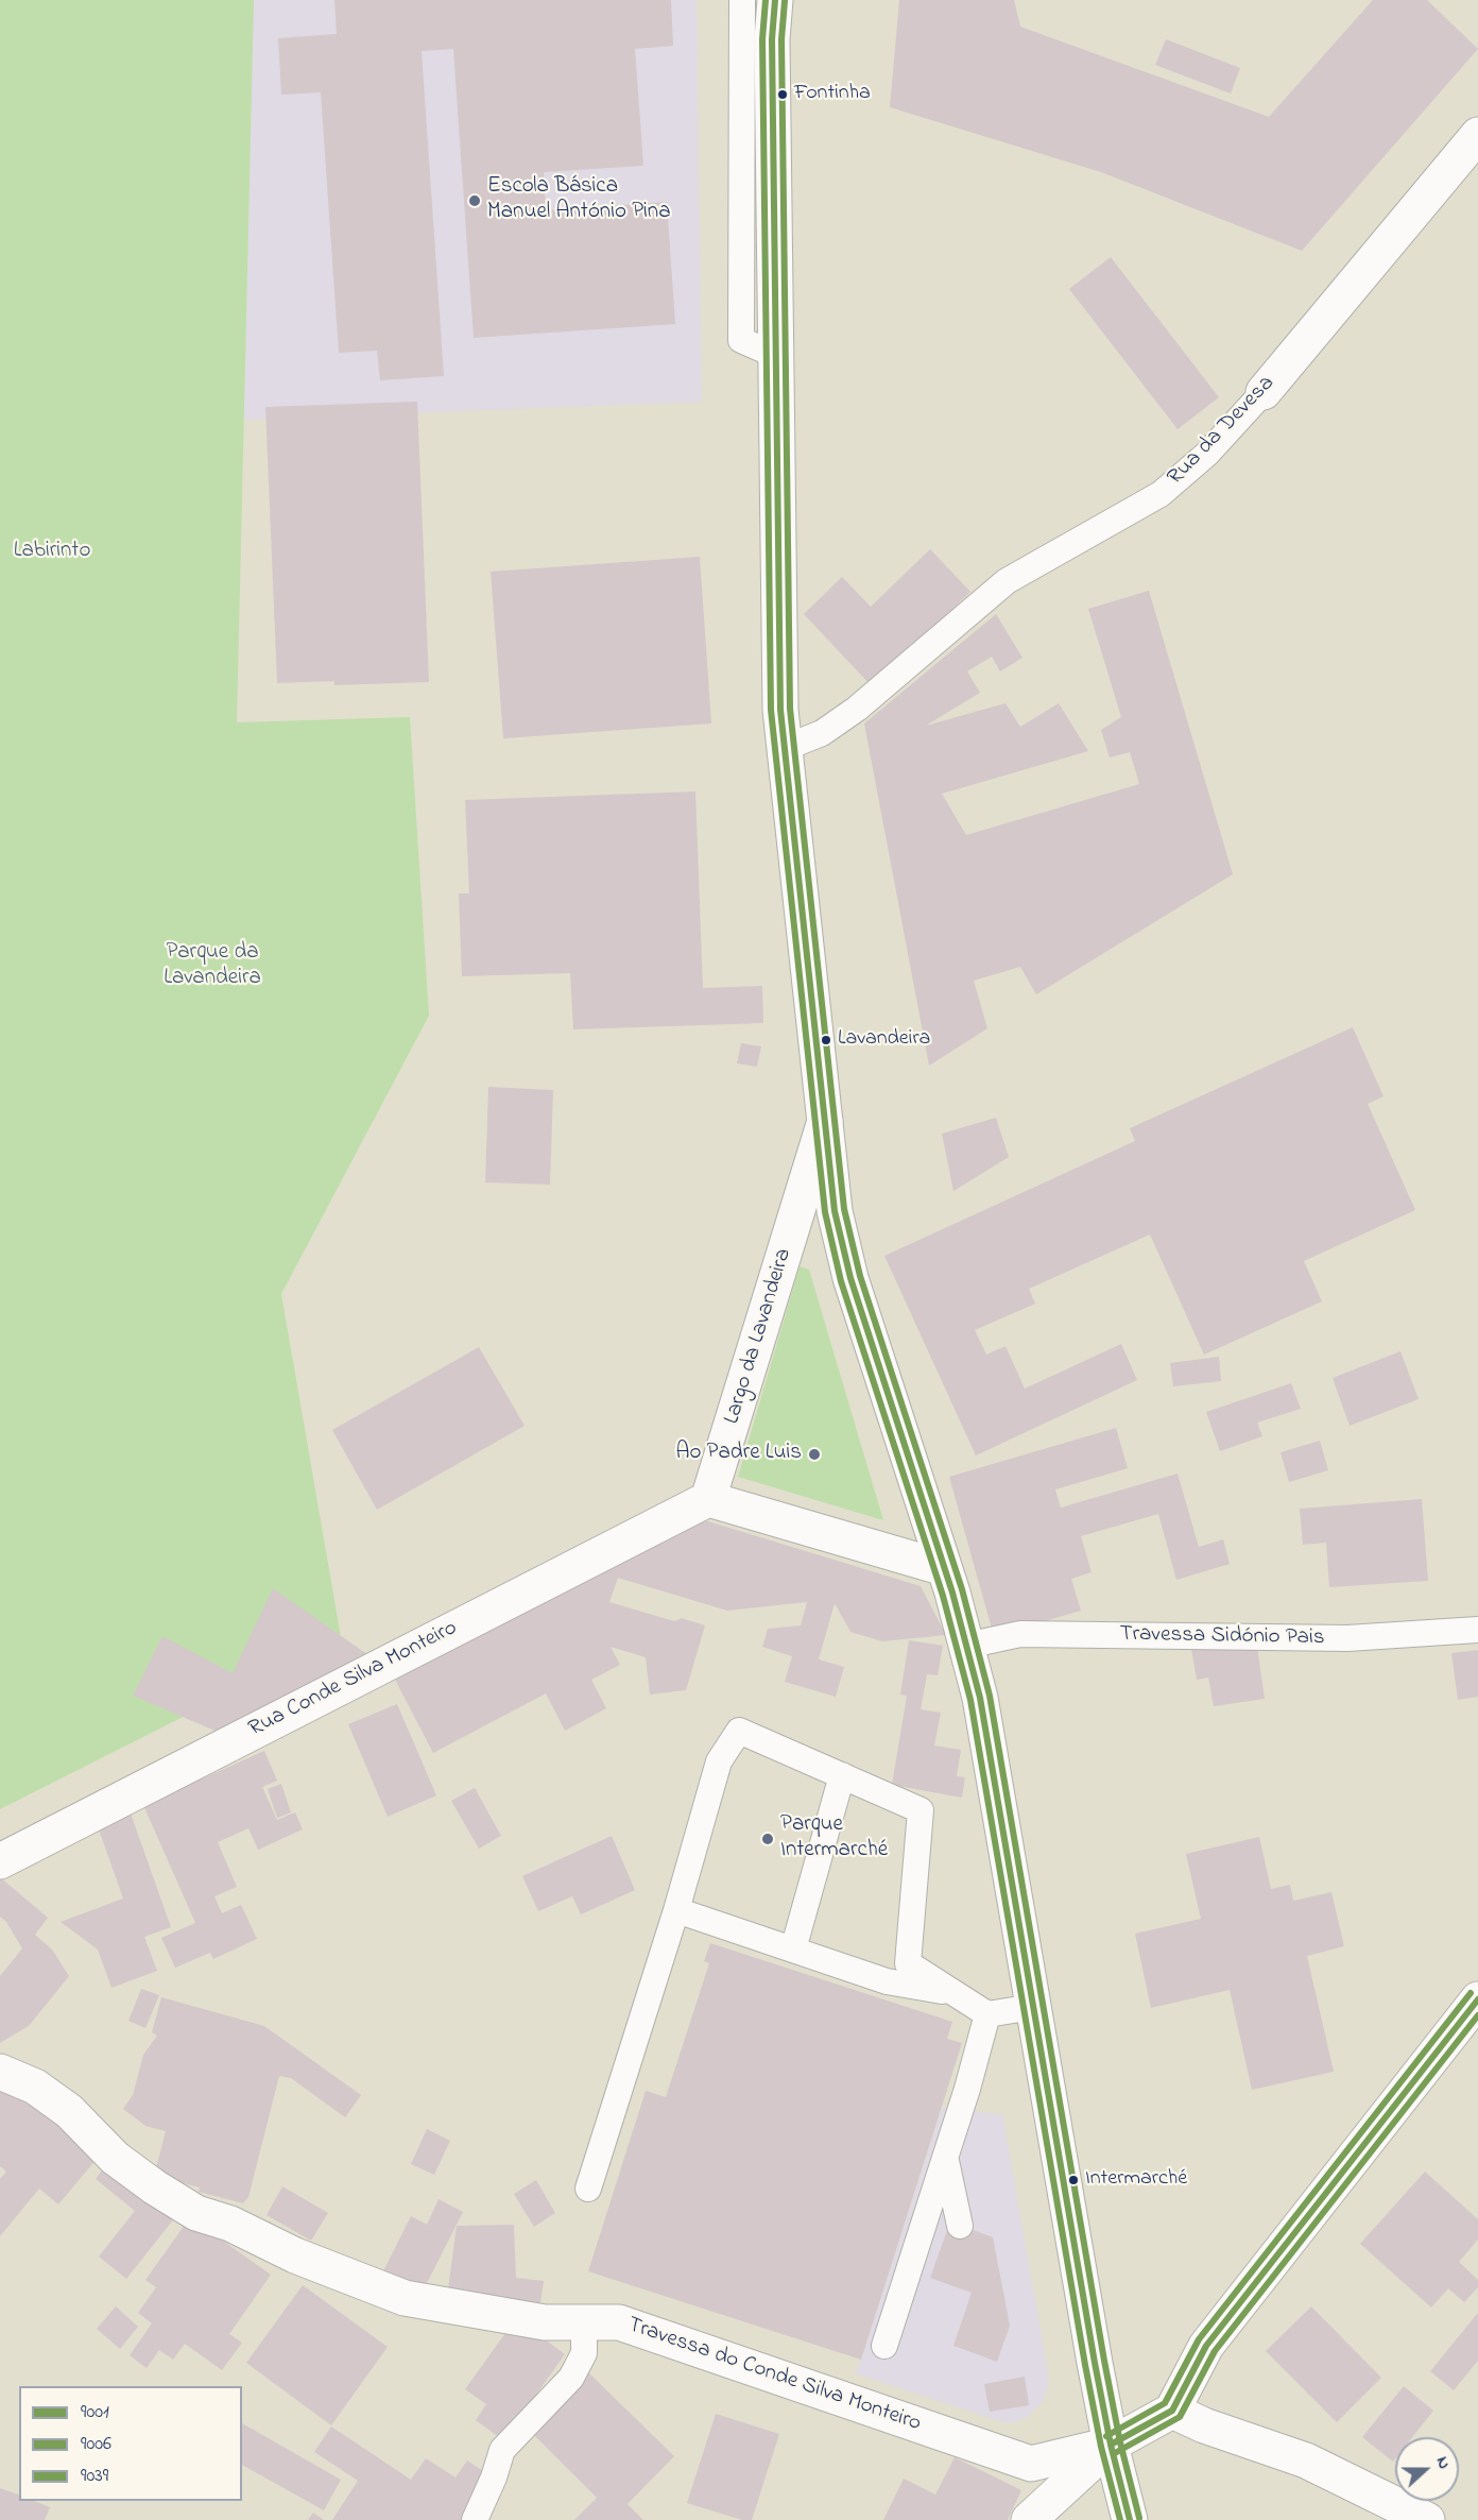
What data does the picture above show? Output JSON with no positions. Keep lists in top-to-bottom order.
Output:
{
  "streets": {
    "street": [
      "Rua da Devesa",
      "Largo da Lavandeira",
      "Rua Conde Silva Monteiro",
      "Travessa do Conde Silva Monteiro"
    ],
    "lane": ["Travessa Sidónio Pais"]
  },
  "crossings": [
    ["Rua da Devesa", "Largo da Lavandeira"],
    ["Largo da Lavandeira", "Travessa Sidónio Pais"],
    ["Largo da Lavandeira", "Rua Conde Silva Monteiro"],
    ["Largo da Lavandeira", "Travessa do Conde Silva Monteiro"]
  ],
  "parks": ["Labirinto", "Parque da Lavandeira"],
  "places": [
    "Fontinha",
    "Escola Básica Manuel António Pina",
    "Lavandeira",
    "Ao Padre Luis",
    "Parque Intermarché",
    "Intermarché"
  ],
  "lines": ["transit line 9001", "transit line 9006", "transit line 9039"],
  "legend": ["9001", "9006", "9039"],
  "north": "right"
}
